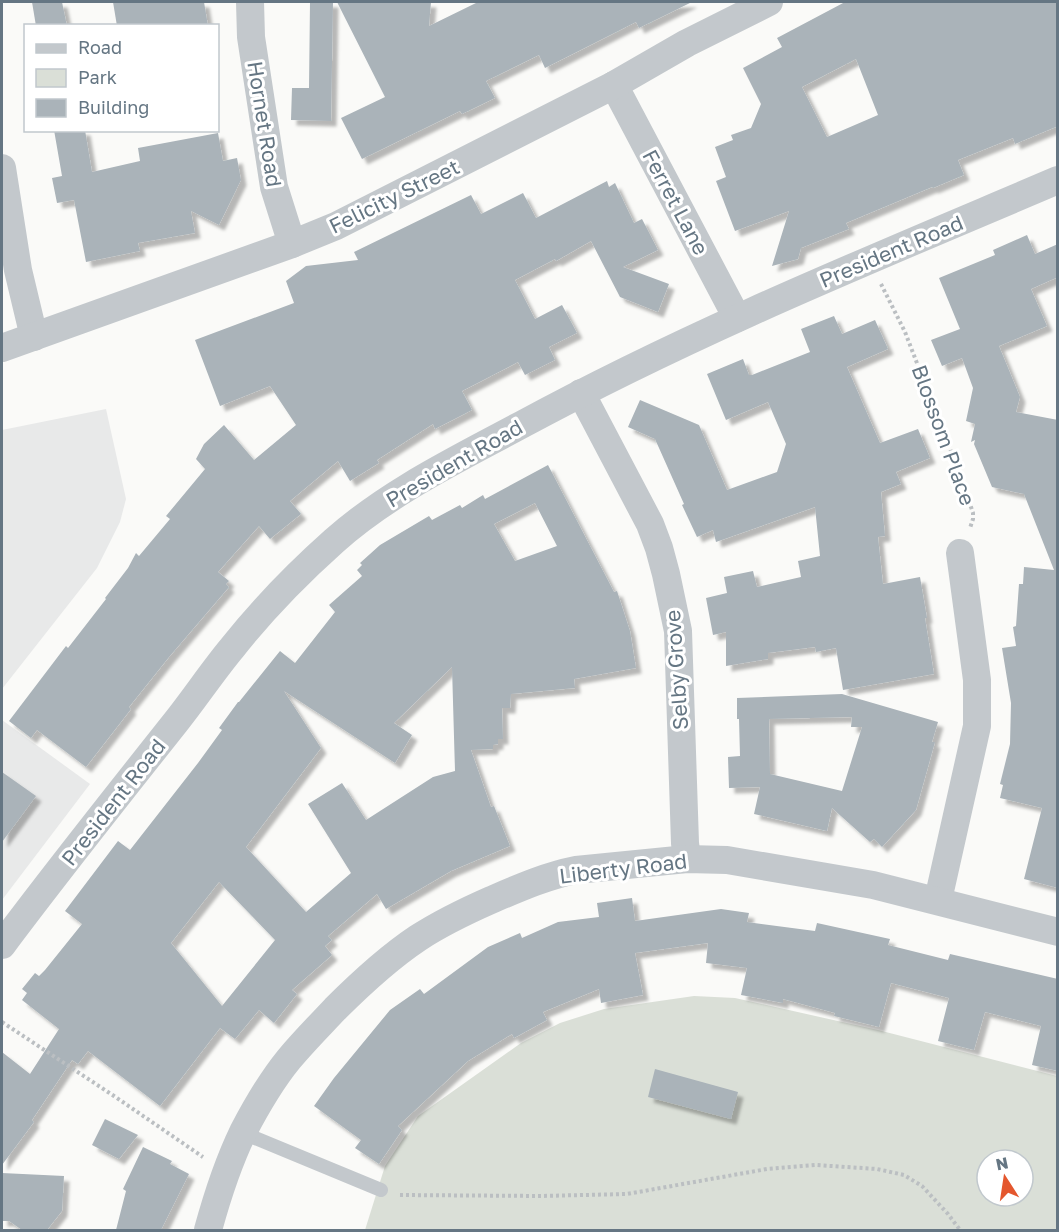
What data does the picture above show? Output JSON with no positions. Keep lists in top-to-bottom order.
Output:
{
  "streets": {
    "street": [
      "Hornet Road",
      "Felicity Street",
      "Ferret Lane",
      "President Road",
      "Selby Grove",
      "Liberty Road"
    ],
    "path": ["Blossom Place"]
  },
  "crossings": [
    ["Hornet Road", "Felicity Street"],
    ["Felicity Street", "Ferret Lane"],
    ["Ferret Lane", "President Road"],
    ["President Road", "Blossom Place"],
    ["President Road", "Selby Grove"],
    ["Selby Grove", "Liberty Road"]
  ],
  "legend": ["Road", "Park", "Building"],
  "north": "top"
}
